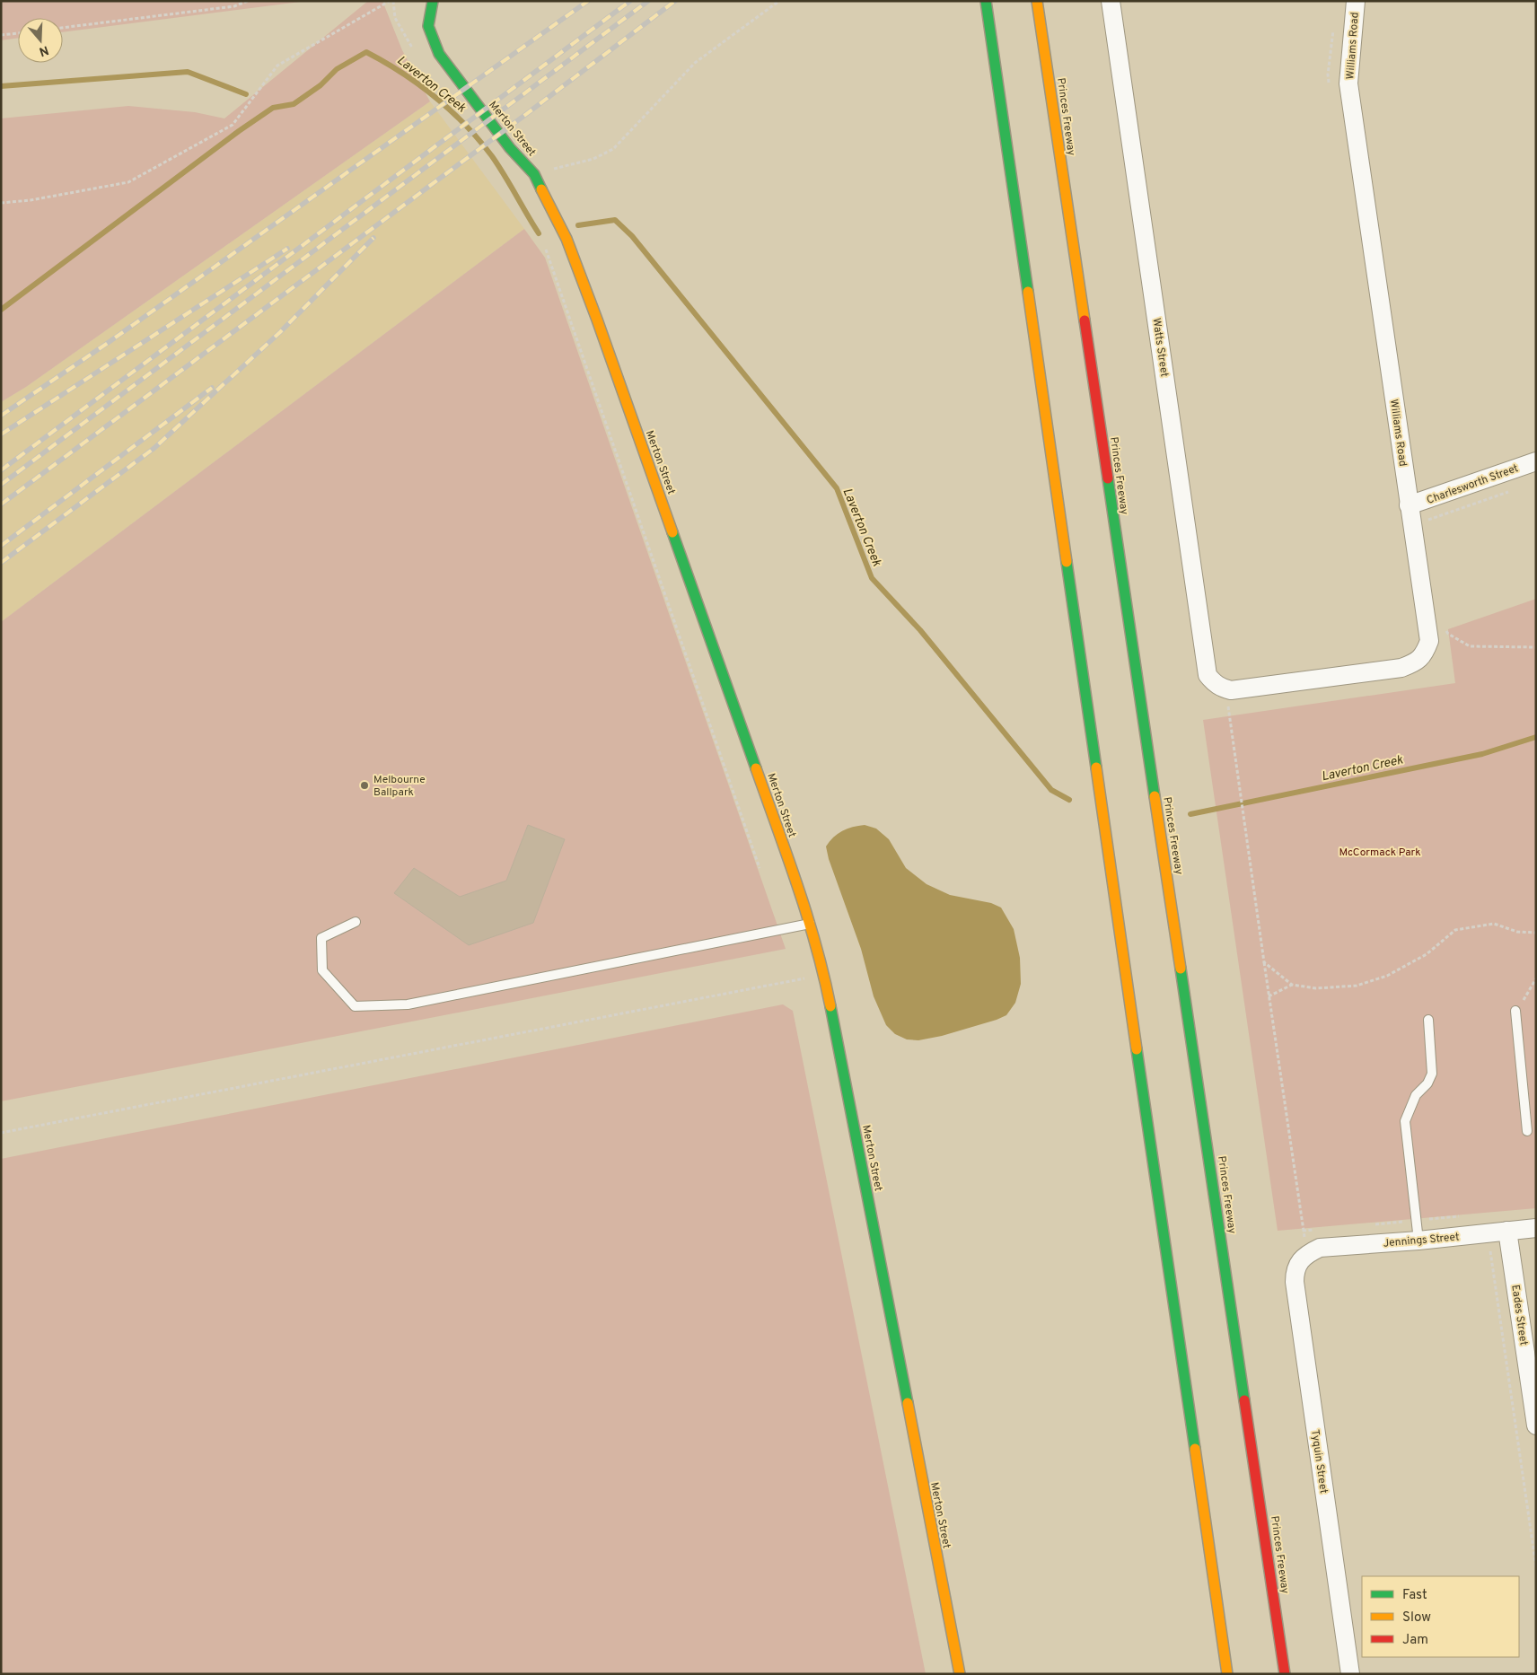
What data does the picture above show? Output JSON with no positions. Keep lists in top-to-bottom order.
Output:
{
  "streets": {
    "main road": ["Princes Freeway", "Merton Street"],
    "street": [
      "Williams Road",
      "Watts Street",
      "Charlesworth Street",
      "Jennings Street",
      "Eades Street",
      "Tyquin Street"
    ]
  },
  "crossings": [
    ["Williams Road", "Watts Street"],
    ["Williams Road", "Charlesworth Street"],
    ["Jennings Street", "Eades Street"],
    ["Jennings Street", "Tyquin Street"]
  ],
  "water": ["Laverton Creek"],
  "parks": ["McCormack Park"],
  "places": ["Melbourne Ballpark"],
  "legend": ["Fast", "Slow", "Jam"],
  "north": "bottom"
}
